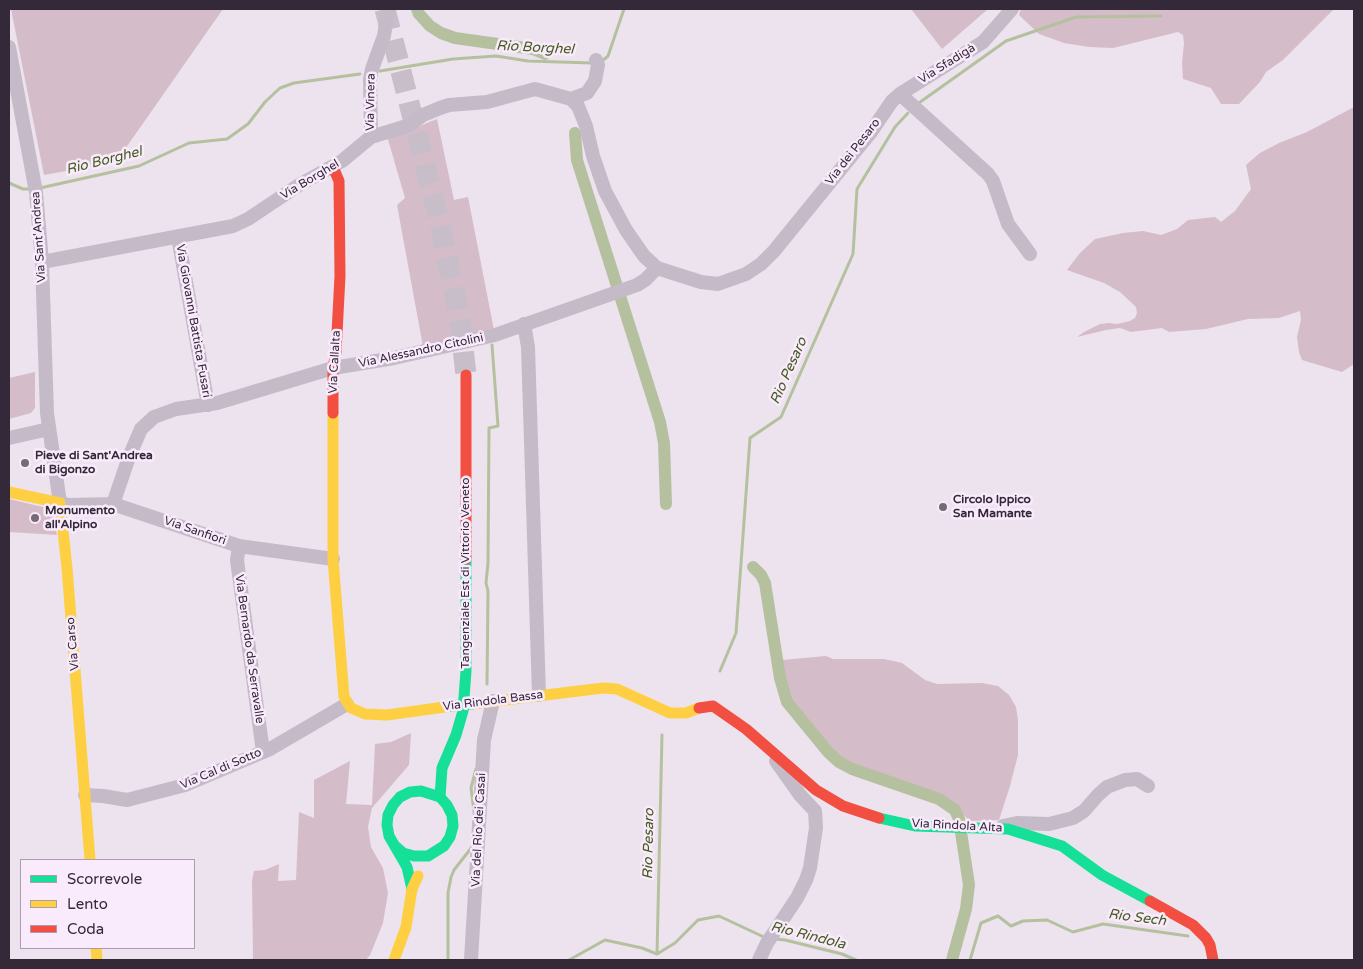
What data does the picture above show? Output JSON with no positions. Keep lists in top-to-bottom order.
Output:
{
  "streets": {
    "street": [
      "Via Sfadigà",
      "Via Vinera",
      "Via dei Pesaro",
      "Via Borghel",
      "Via Sant'Andrea",
      "Via Giovanni Battista Fusari",
      "Via Alessandro Citolini",
      "Via Callalta",
      "Via Sanfiori",
      "Tangenziale Est di Vittorio Veneto",
      "Via Carso",
      "Via Bernardo da Serravalle",
      "Via Rindola Bassa",
      "Via Cal di Sotto",
      "Via Rindola Alta",
      "Via del Rio dei Casai"
    ]
  },
  "crossings": [
    ["Via Sfadigà", "Via dei Pesaro"],
    ["Via Vinera", "Via Borghel"],
    ["Via dei Pesaro", "Via Alessandro Citolini"],
    ["Via Borghel", "Via Sant'Andrea"],
    ["Via Borghel", "Via Giovanni Battista Fusari"],
    ["Via Borghel", "Via Callalta"],
    ["Via Sant'Andrea", "Via Carso"],
    ["Via Giovanni Battista Fusari", "Via Alessandro Citolini"],
    ["Via Alessandro Citolini", "Via Callalta"],
    ["Via Alessandro Citolini", "Via Sanfiori"],
    ["Via Callalta", "Via Sanfiori"],
    ["Via Sanfiori", "Via Carso"],
    ["Via Sanfiori", "Via Bernardo da Serravalle"],
    ["Via Carso", "Via Cal di Sotto"],
    ["Via Bernardo da Serravalle", "Via Cal di Sotto"],
    ["Via Rindola Bassa", "Via Cal di Sotto"],
    ["Via Rindola Bassa", "Via Rindola Alta"],
    ["Via Rindola Bassa", "Via del Rio dei Casai"]
  ],
  "water": [
    "Rio Borghel",
    "Rio Pesaro",
    "Rio Sech",
    "Rio Rindola"
  ],
  "places": ["Pieve di Sant'Andrea di Bigonzo", "Circolo Ippico San Mamante", "Monumento all'Alpino"],
  "legend": ["Scorrevole", "Lento", "Coda"]
}
